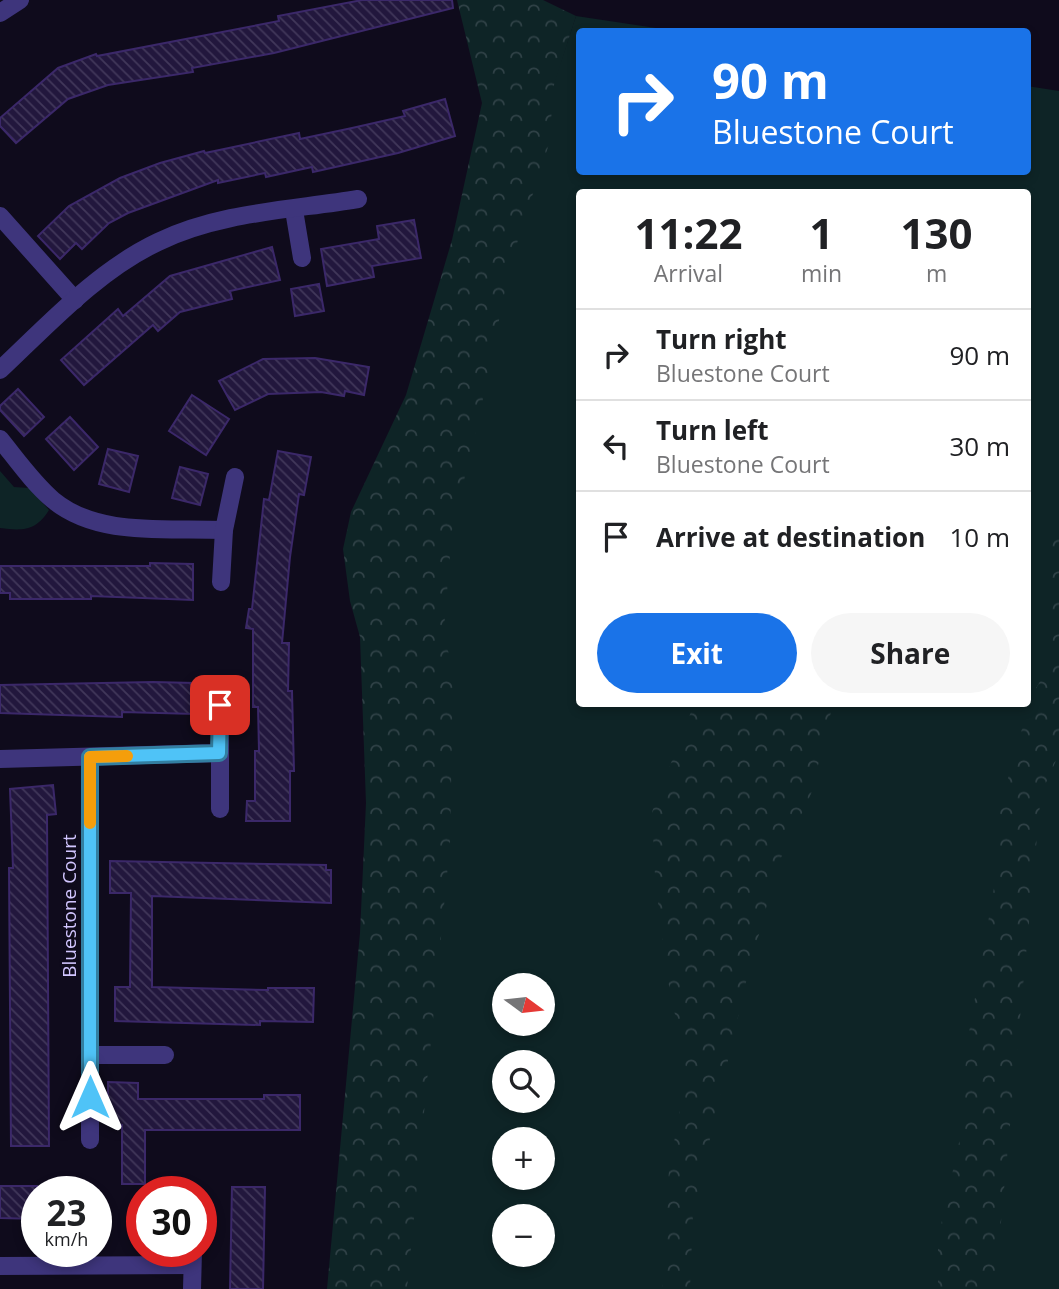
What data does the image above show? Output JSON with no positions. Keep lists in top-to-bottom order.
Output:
{
  "streets": {
    "street": ["Bluestone Court"]
  },
  "north": "right",
  "page": {
    "turn": ["90 m", "Bluestone Court"],
    "eta": [
      "11:22",
      "Arrival",
      "1",
      "min",
      "130",
      "m"
    ],
    "list": [
      {
        "name": "Turn right",
        "note": "Bluestone Court",
        "value": "90 m"
      },
      {
        "name": "Turn left",
        "note": "Bluestone Court",
        "value": "30 m"
      },
      {
        "name": "Arrive at destination",
        "value": "10 m"
      }
    ],
    "buttons": ["Exit", "Share"],
    "map_buttons": ["+", "−"],
    "speed": "23 km/h",
    "limit": "30"
  }
}
